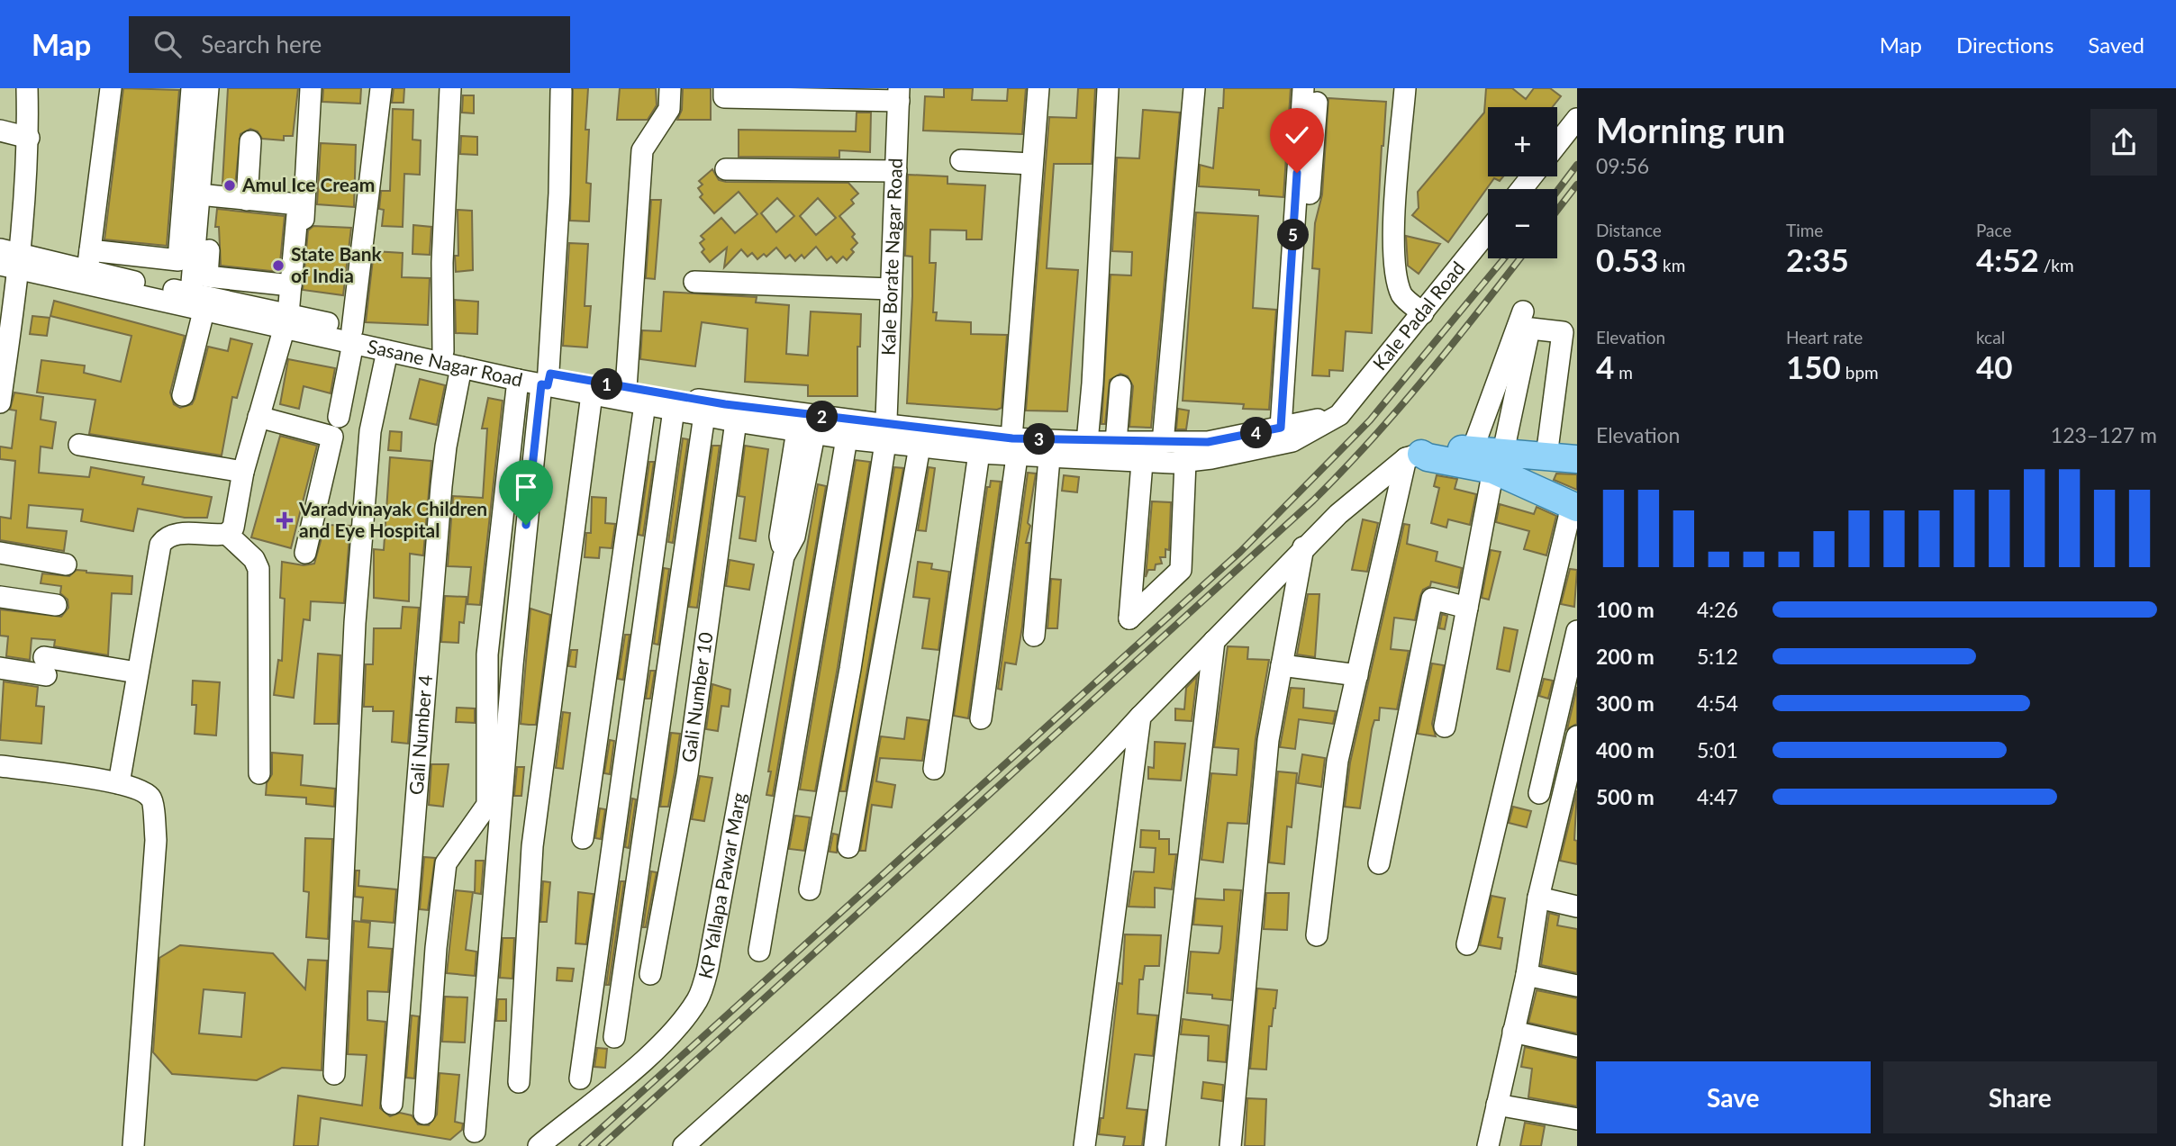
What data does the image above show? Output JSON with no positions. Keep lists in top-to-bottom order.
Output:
{
  "streets": {
    "street": [
      "Kale Borate Nagar Road",
      "Kale Padal Road",
      "Sasane Nagar Road",
      "Gali Number 10",
      "Gali Number 4",
      "KP Yallapa Pawar Marg"
    ]
  },
  "crossings": [
    ["Kale Borate Nagar Road", "Sasane Nagar Road"],
    ["Kale Padal Road", "Sasane Nagar Road"],
    ["Sasane Nagar Road", "Gali Number 10"],
    ["Sasane Nagar Road", "Gali Number 4"],
    ["Sasane Nagar Road", "KP Yallapa Pawar Marg"]
  ],
  "places": {
    "other": ["Amul Ice Cream", "State Bank of India"],
    "health": ["Varadvinayak Children and Eye Hospital"]
  },
  "page": {
    "header": "Map",
    "search": "Search here",
    "nav": ["Map", "Directions", "Saved"],
    "heading": ["Morning run", "09:56"],
    "map_buttons": ["+", "−"],
    "stats": [
      ["Distance", "0.53 km"],
      ["Time", "2:35"],
      ["Pace", "4:52 /km"],
      ["Elevation", "4 m"],
      ["Heart rate", "150 bpm"],
      ["kcal", "40"]
    ],
    "pins": [
      "5",
      "1",
      "2",
      "4",
      "3"
    ],
    "chart": ["Elevation", "123–127 m"],
    "list": [
      {
        "name": "100 m",
        "note": "4:26"
      },
      {
        "name": "200 m",
        "note": "5:12"
      },
      {
        "name": "300 m",
        "note": "4:54"
      },
      {
        "name": "400 m",
        "note": "5:01"
      },
      {
        "name": "500 m",
        "note": "4:47"
      }
    ],
    "buttons": ["Save", "Share"]
  }
}
